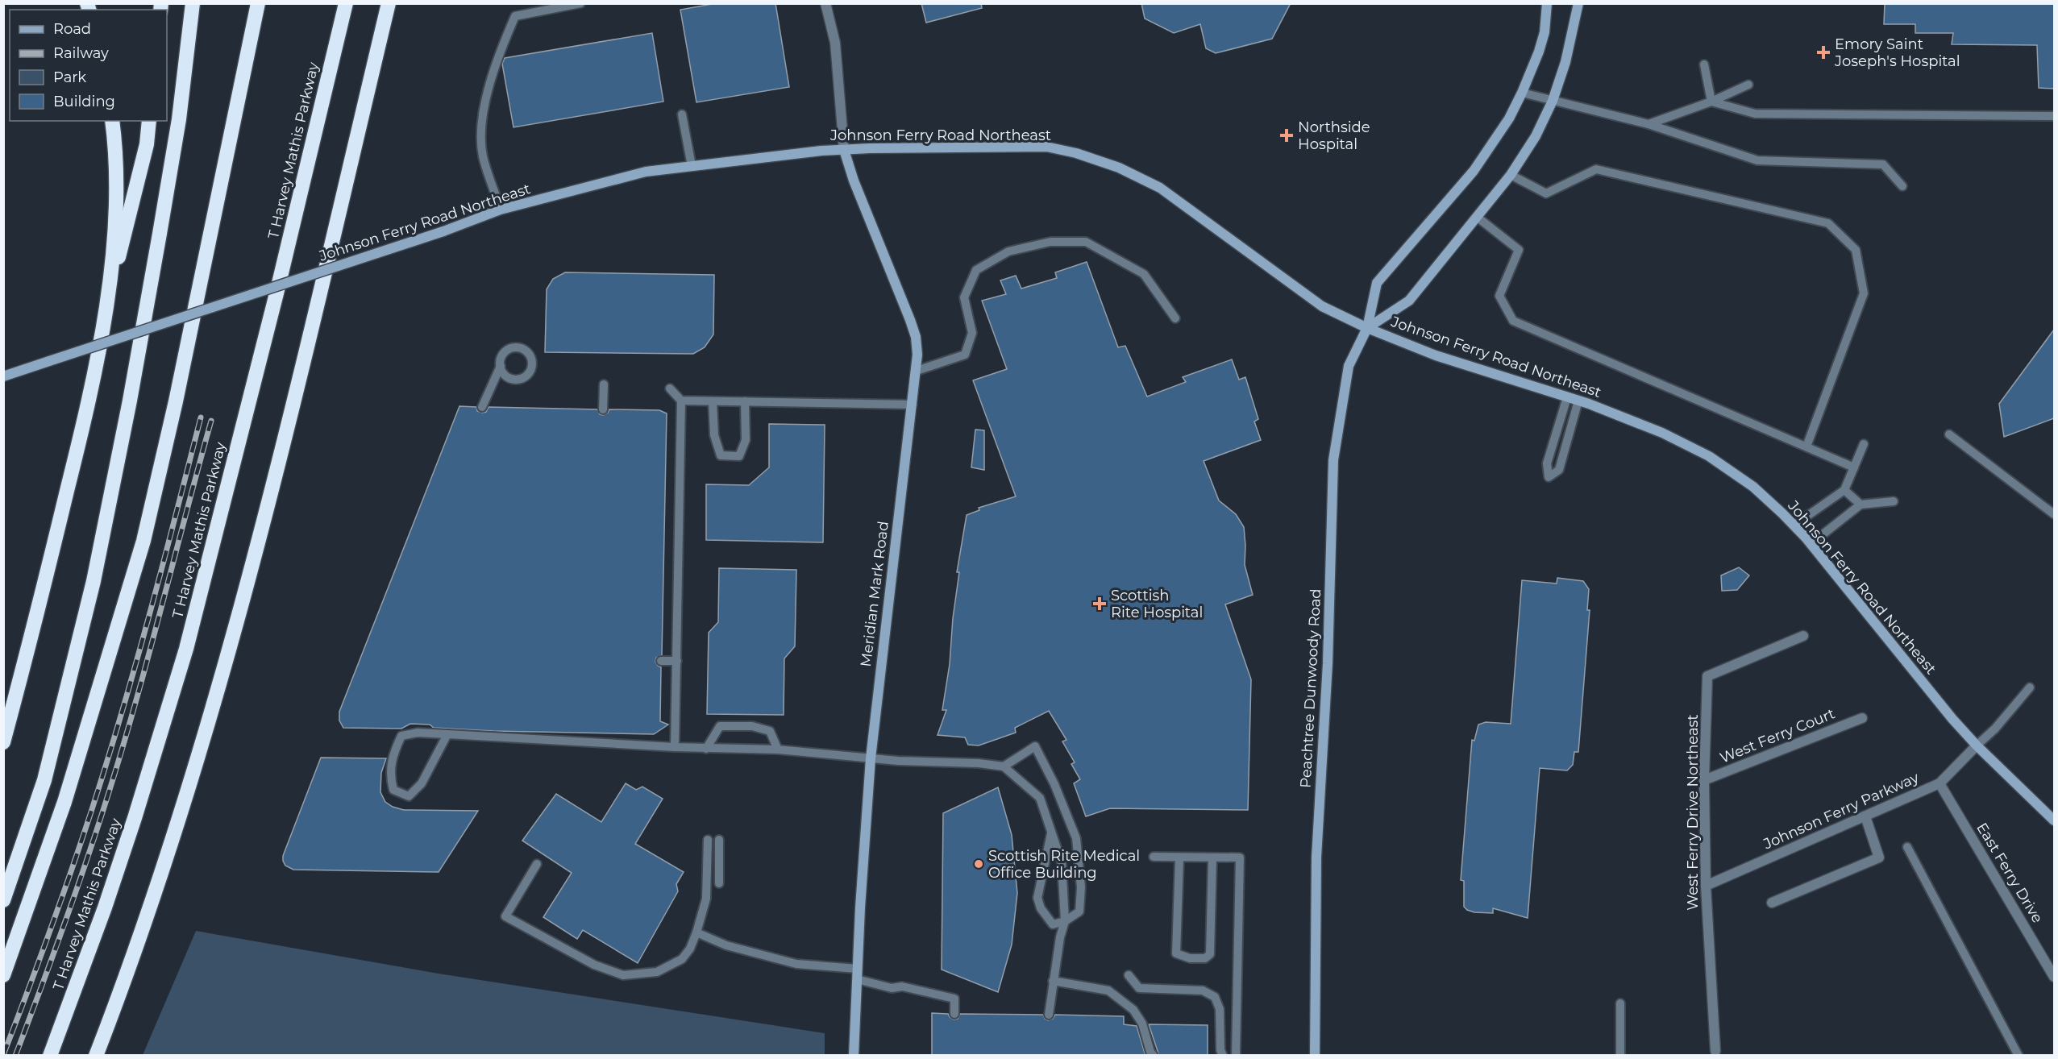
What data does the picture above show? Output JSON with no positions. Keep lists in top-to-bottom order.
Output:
{
  "streets": {
    "highway": ["T Harvey Mathis Parkway"],
    "main road": ["Johnson Ferry Road Northeast", "Meridian Mark Road", "Peachtree Dunwoody Road"],
    "street": [
      "West Ferry Court",
      "Johnson Ferry Parkway",
      "West Ferry Drive Northeast",
      "East Ferry Drive"
    ]
  },
  "crossings": [
    ["Johnson Ferry Road Northeast", "Meridian Mark Road"],
    ["Johnson Ferry Road Northeast", "Peachtree Dunwoody Road"],
    ["Johnson Ferry Road Northeast", "Johnson Ferry Parkway"],
    ["West Ferry Court", "West Ferry Drive Northeast"],
    ["Johnson Ferry Parkway", "West Ferry Drive Northeast"],
    ["Johnson Ferry Parkway", "East Ferry Drive"]
  ],
  "places": {
    "health": ["Emory Saint Joseph's Hospital", "Northside Hospital", "Scottish Rite Hospital"],
    "other": ["Scottish Rite Medical Office Building"]
  },
  "legend": [
    "Road",
    "Railway",
    "Park",
    "Building"
  ]
}
